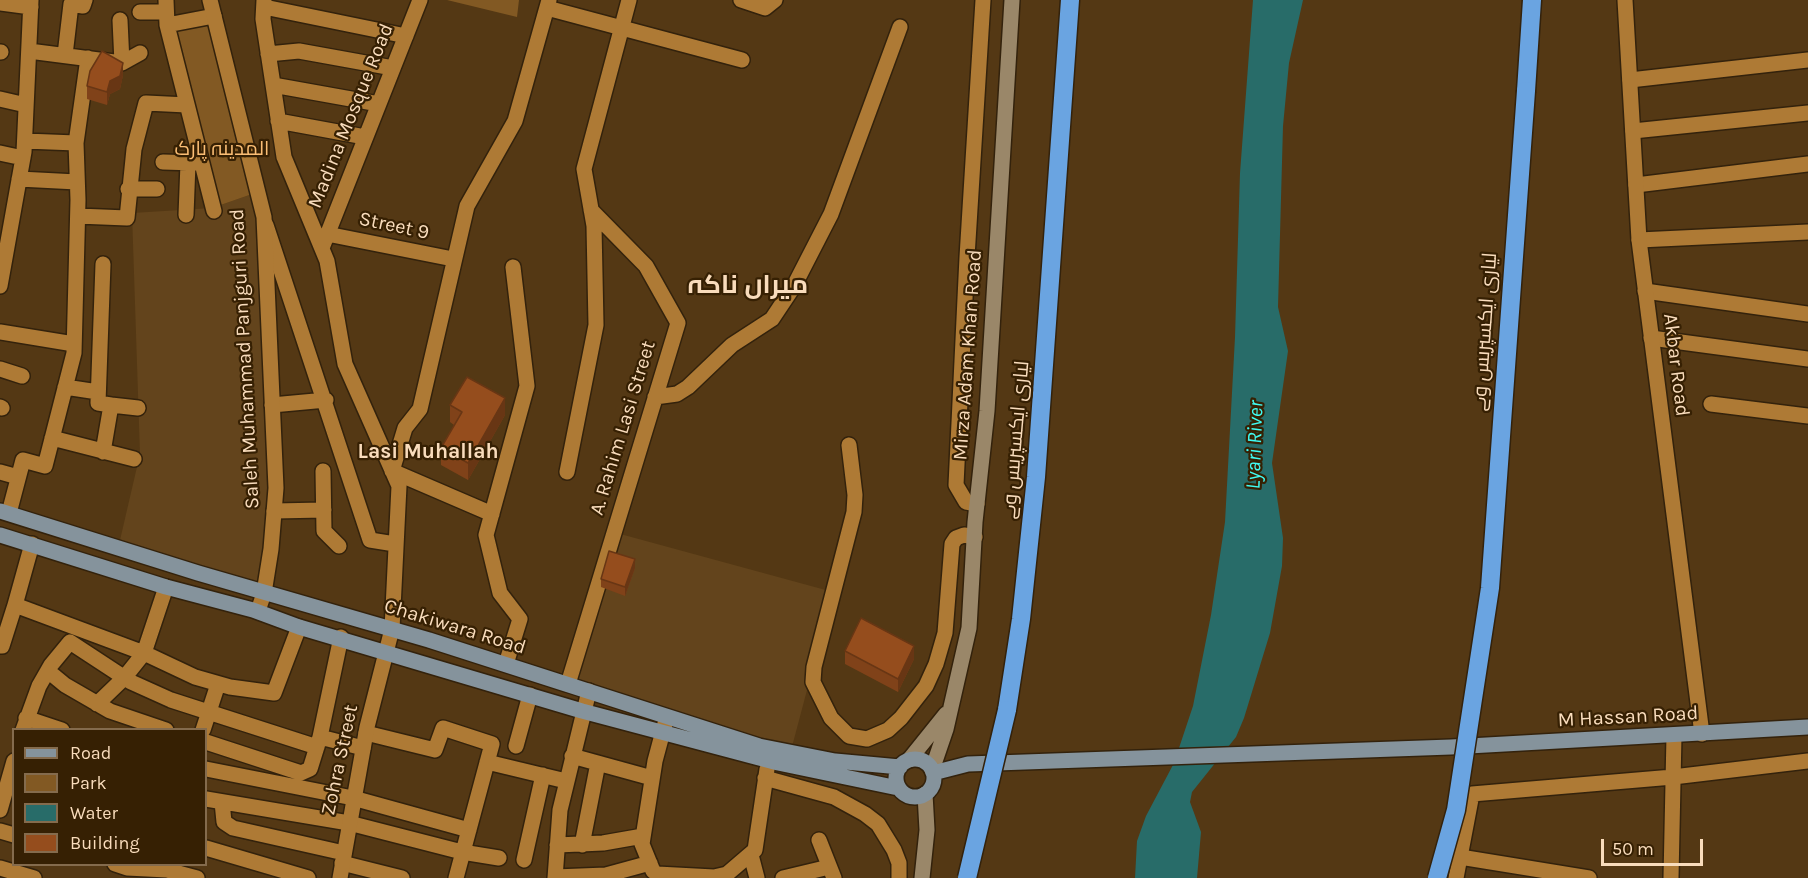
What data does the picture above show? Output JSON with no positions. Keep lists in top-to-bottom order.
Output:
{
  "streets": {
    "highway": ["لیاری ایکسپریس وے"],
    "main road": ["Mirza Adam Khan Road", "Chakiwara Road", "M Hassan Road"],
    "street": [
      "Madina Mosque Road",
      "Street 9",
      "Saleh Muhammad Panjguri Road",
      "Akbar Road",
      "A. Rahim Lasi Street",
      "Zohra Street"
    ]
  },
  "crossings": [
    ["Madina Mosque Road", "Street 9"],
    ["Madina Mosque Road", "Zohra Street"],
    ["Street 9", "Zohra Street"],
    ["Mirza Adam Khan Road", "Chakiwara Road"],
    ["Mirza Adam Khan Road", "M Hassan Road"],
    ["Saleh Muhammad Panjguri Road", "Chakiwara Road"],
    ["Akbar Road", "M Hassan Road"],
    ["A. Rahim Lasi Street", "Chakiwara Road"],
    ["Chakiwara Road", "M Hassan Road"],
    ["Chakiwara Road", "Zohra Street"]
  ],
  "districts": ["میراں ناکہ", "Lasi Muhallah"],
  "water": ["Lyari River"],
  "parks": ["المدینہ پارک"],
  "legend": [
    "Road",
    "Park",
    "Water",
    "Building"
  ],
  "scale_bar": "50 m"
}
